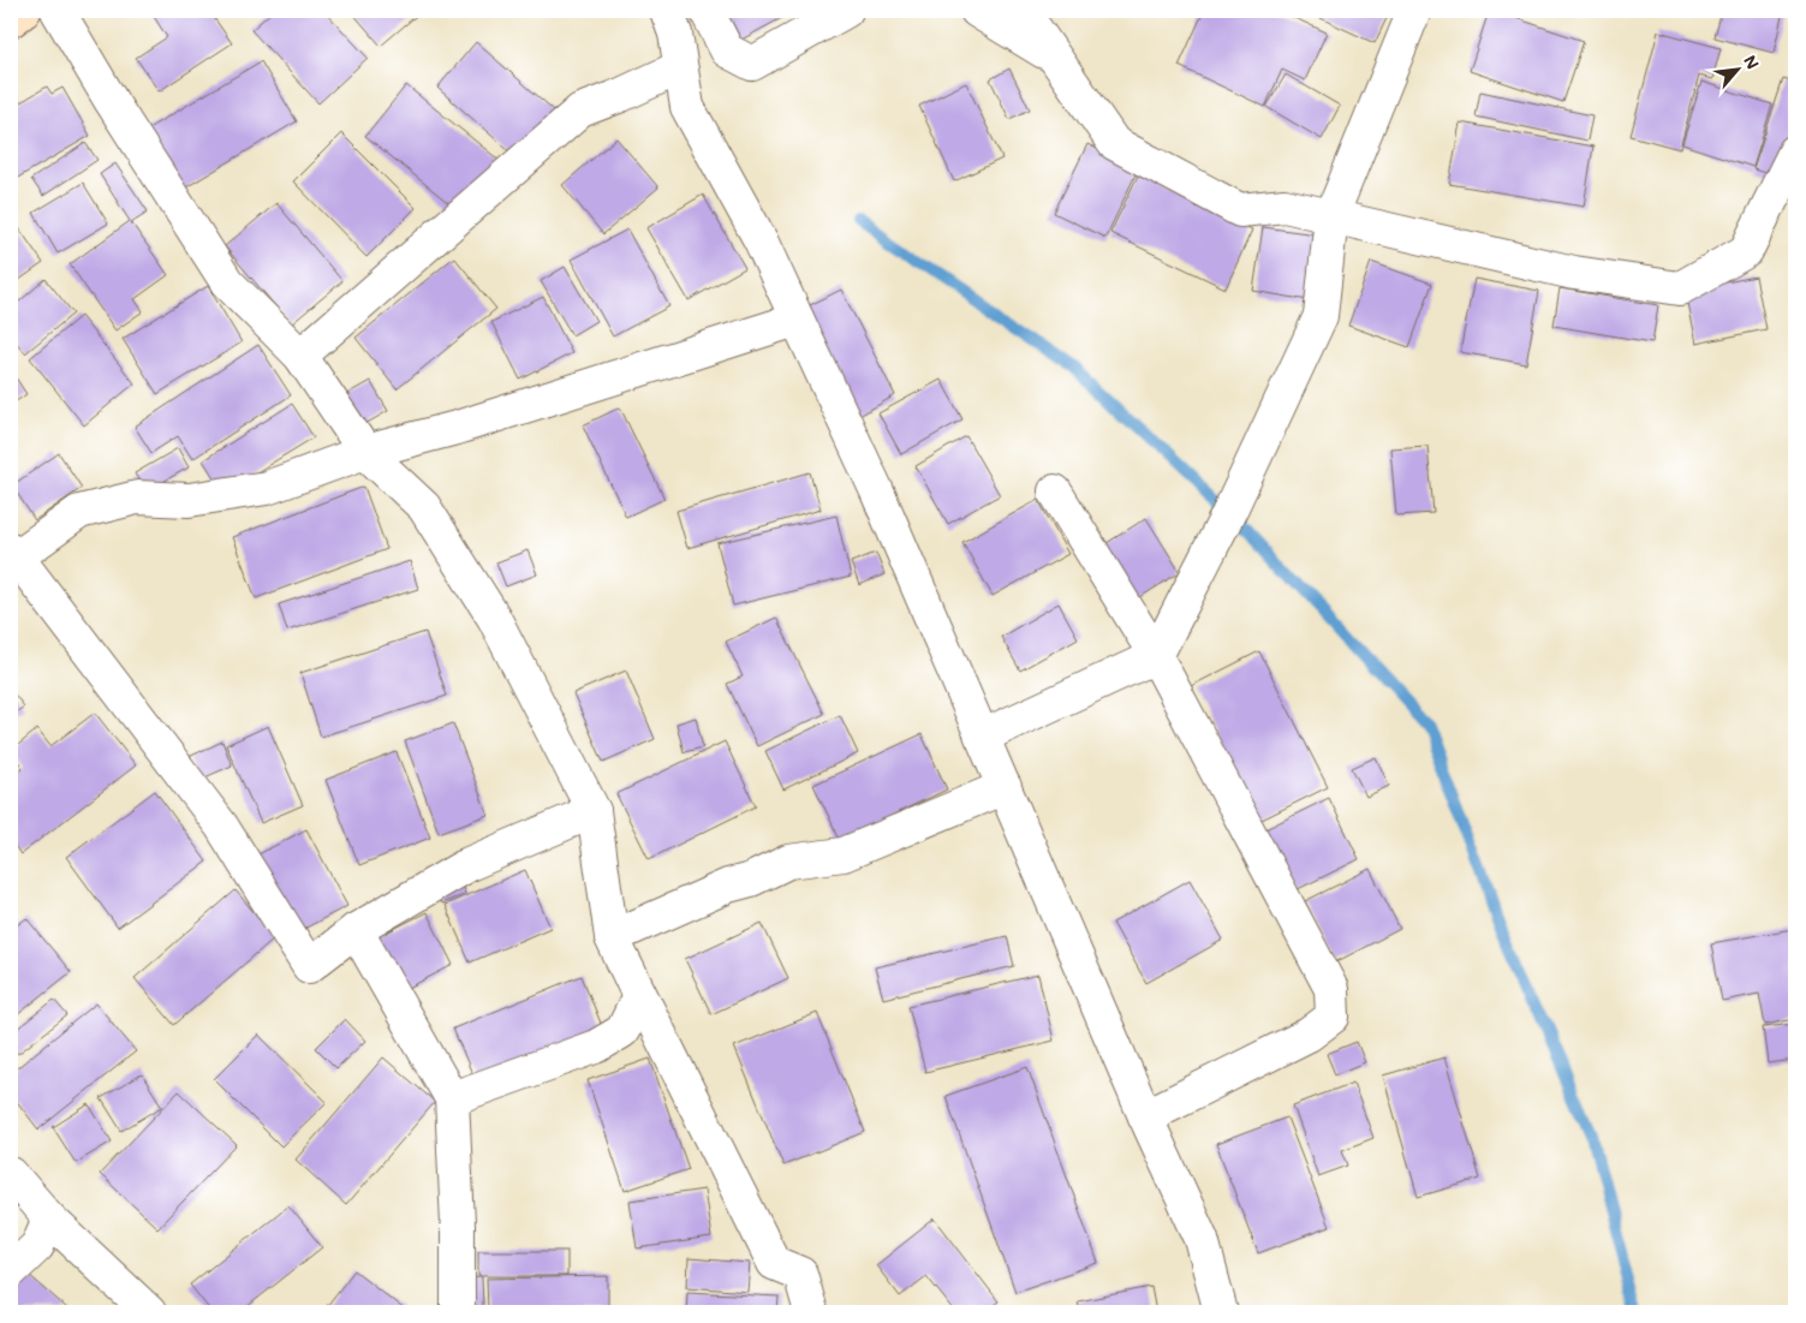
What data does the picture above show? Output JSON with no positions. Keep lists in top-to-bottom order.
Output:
{
  "north": "top right"
}
